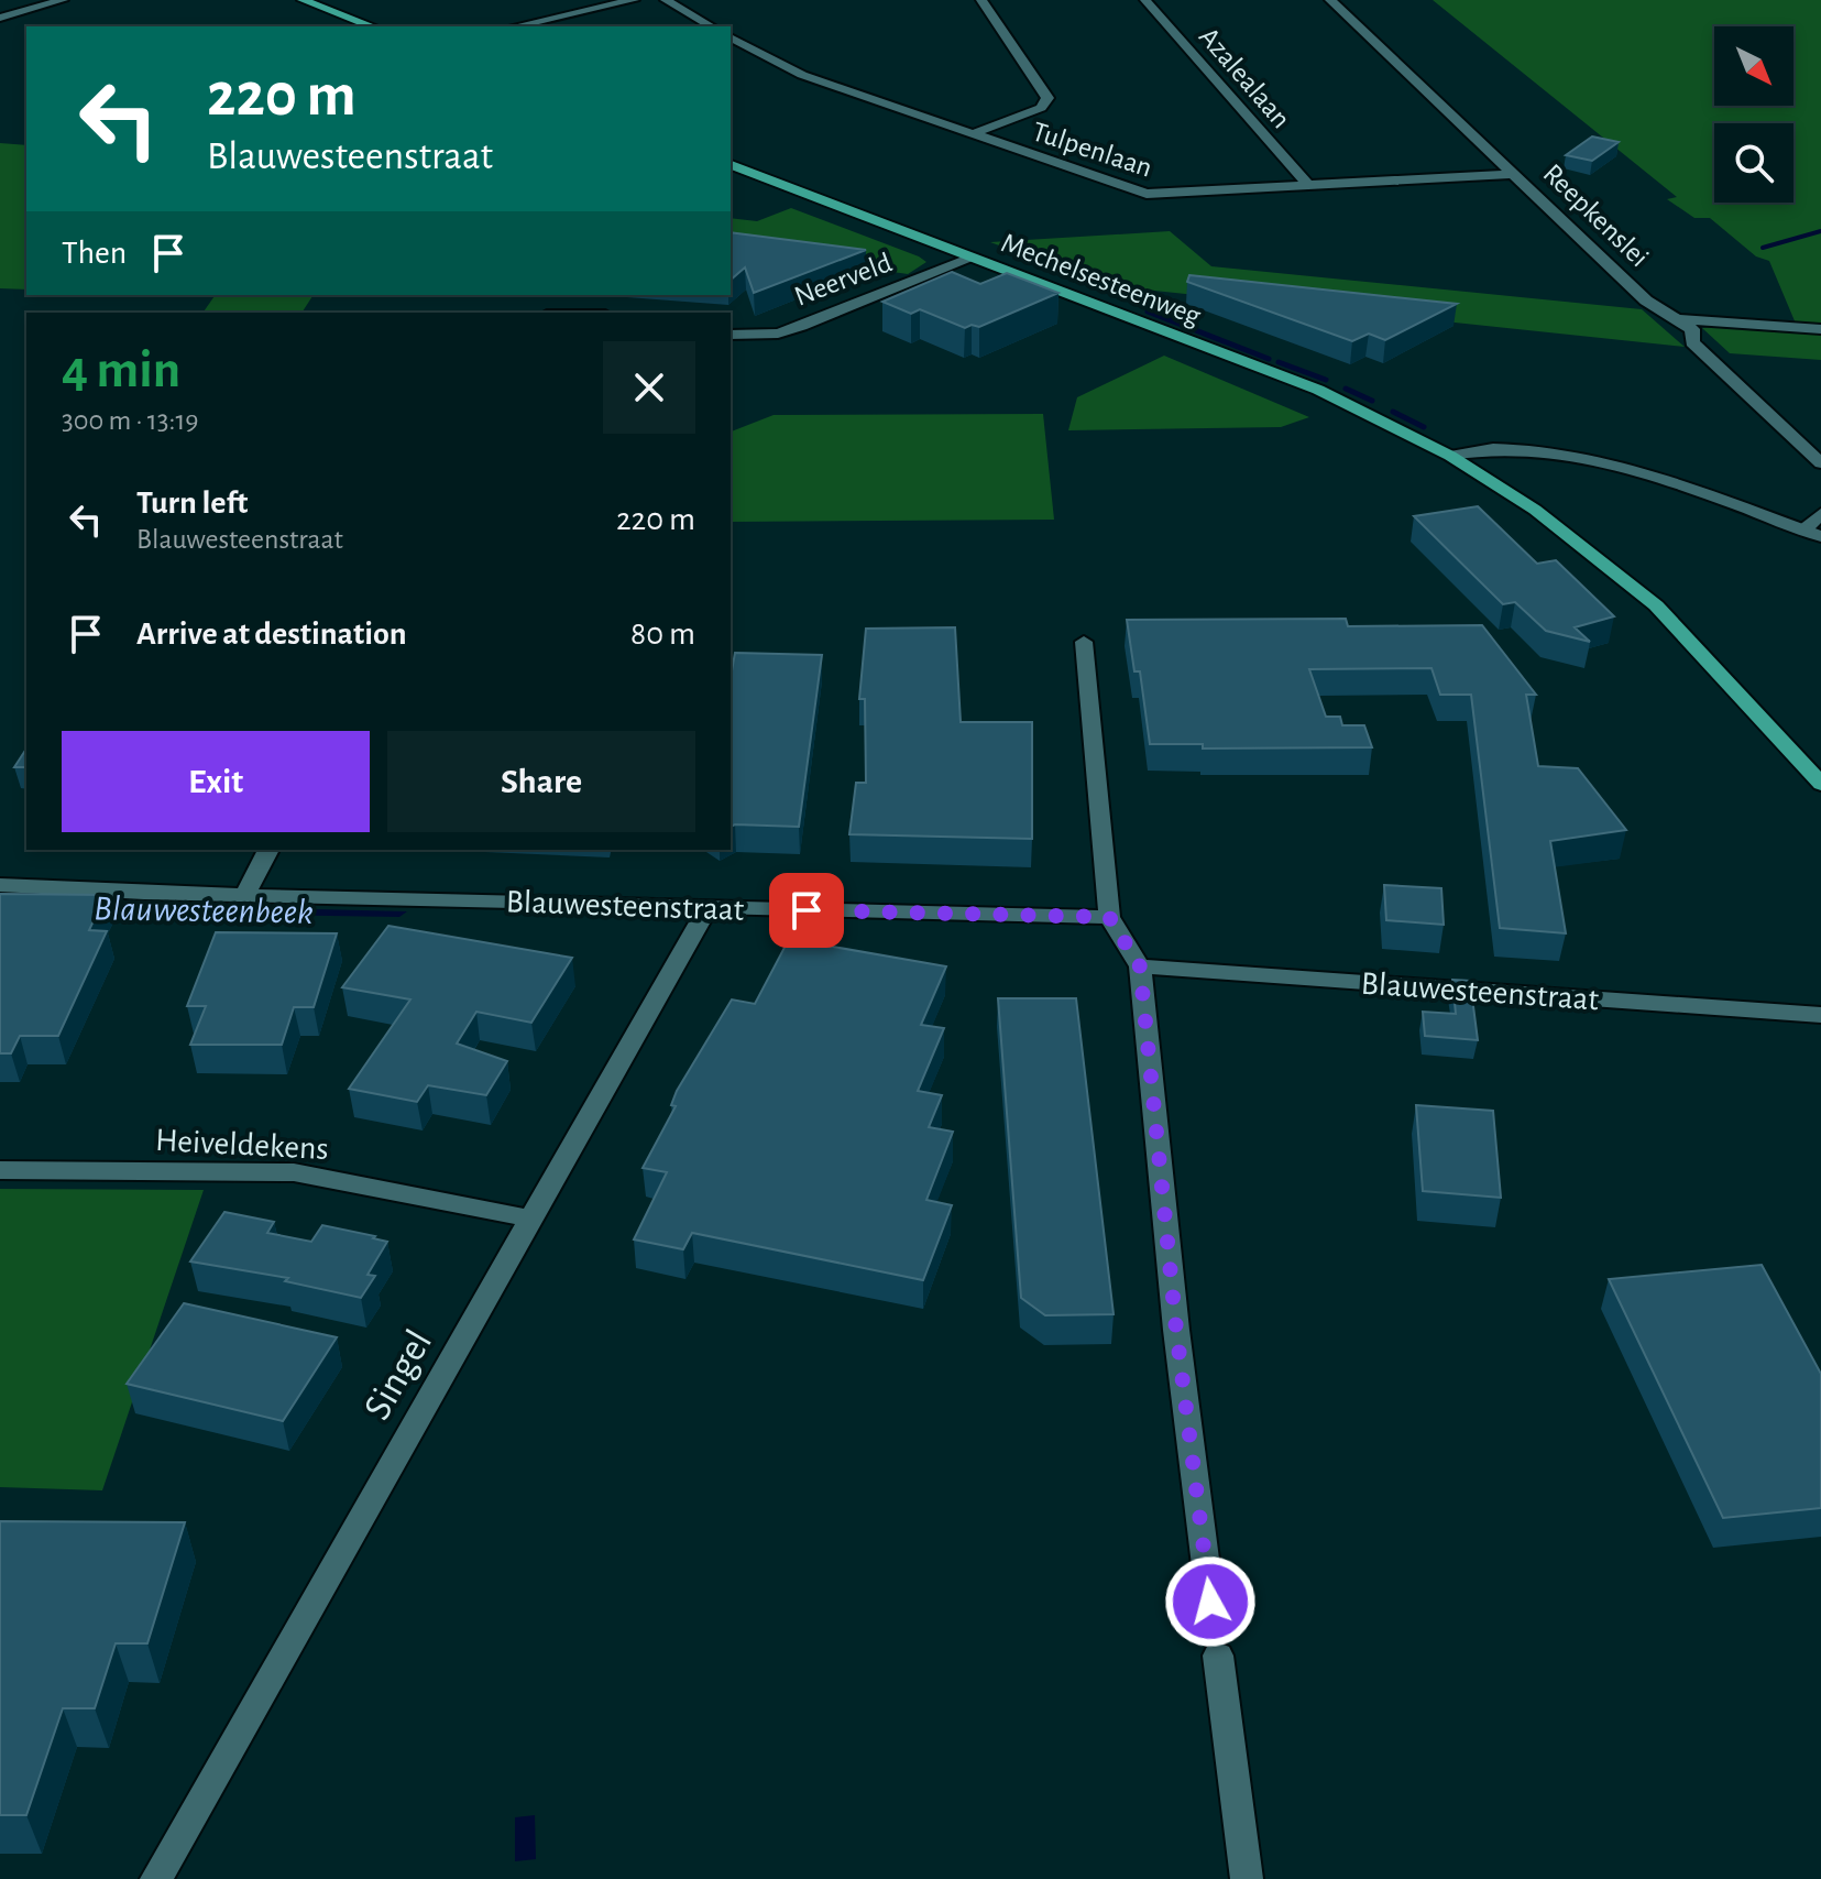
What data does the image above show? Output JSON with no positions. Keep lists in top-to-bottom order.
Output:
{
  "streets": {
    "main road": ["Mechelsesteenweg"],
    "street": [
      "Azalealaan",
      "Tulpenlaan",
      "Reepkenslei",
      "Neerveld",
      "Blauwesteenstraat",
      "Heiveldekens",
      "Singel"
    ]
  },
  "crossings": [
    ["Azalealaan", "Tulpenlaan"],
    ["Tulpenlaan", "Reepkenslei"],
    ["Neerveld", "Mechelsesteenweg"],
    ["Blauwesteenstraat", "Singel"],
    ["Heiveldekens", "Singel"]
  ],
  "water": ["Blauwesteenbeek"],
  "north": "bottom right",
  "page": {
    "turn": ["220 m", "Blauwesteenstraat"],
    "then": "Then",
    "heading": ["4 min", "300 m · 13:19"],
    "list": [
      {
        "name": "Turn left",
        "note": "Blauwesteenstraat",
        "value": "220 m"
      },
      {
        "name": "Arrive at destination",
        "value": "80 m"
      }
    ],
    "buttons": ["Exit", "Share"]
  }
}
